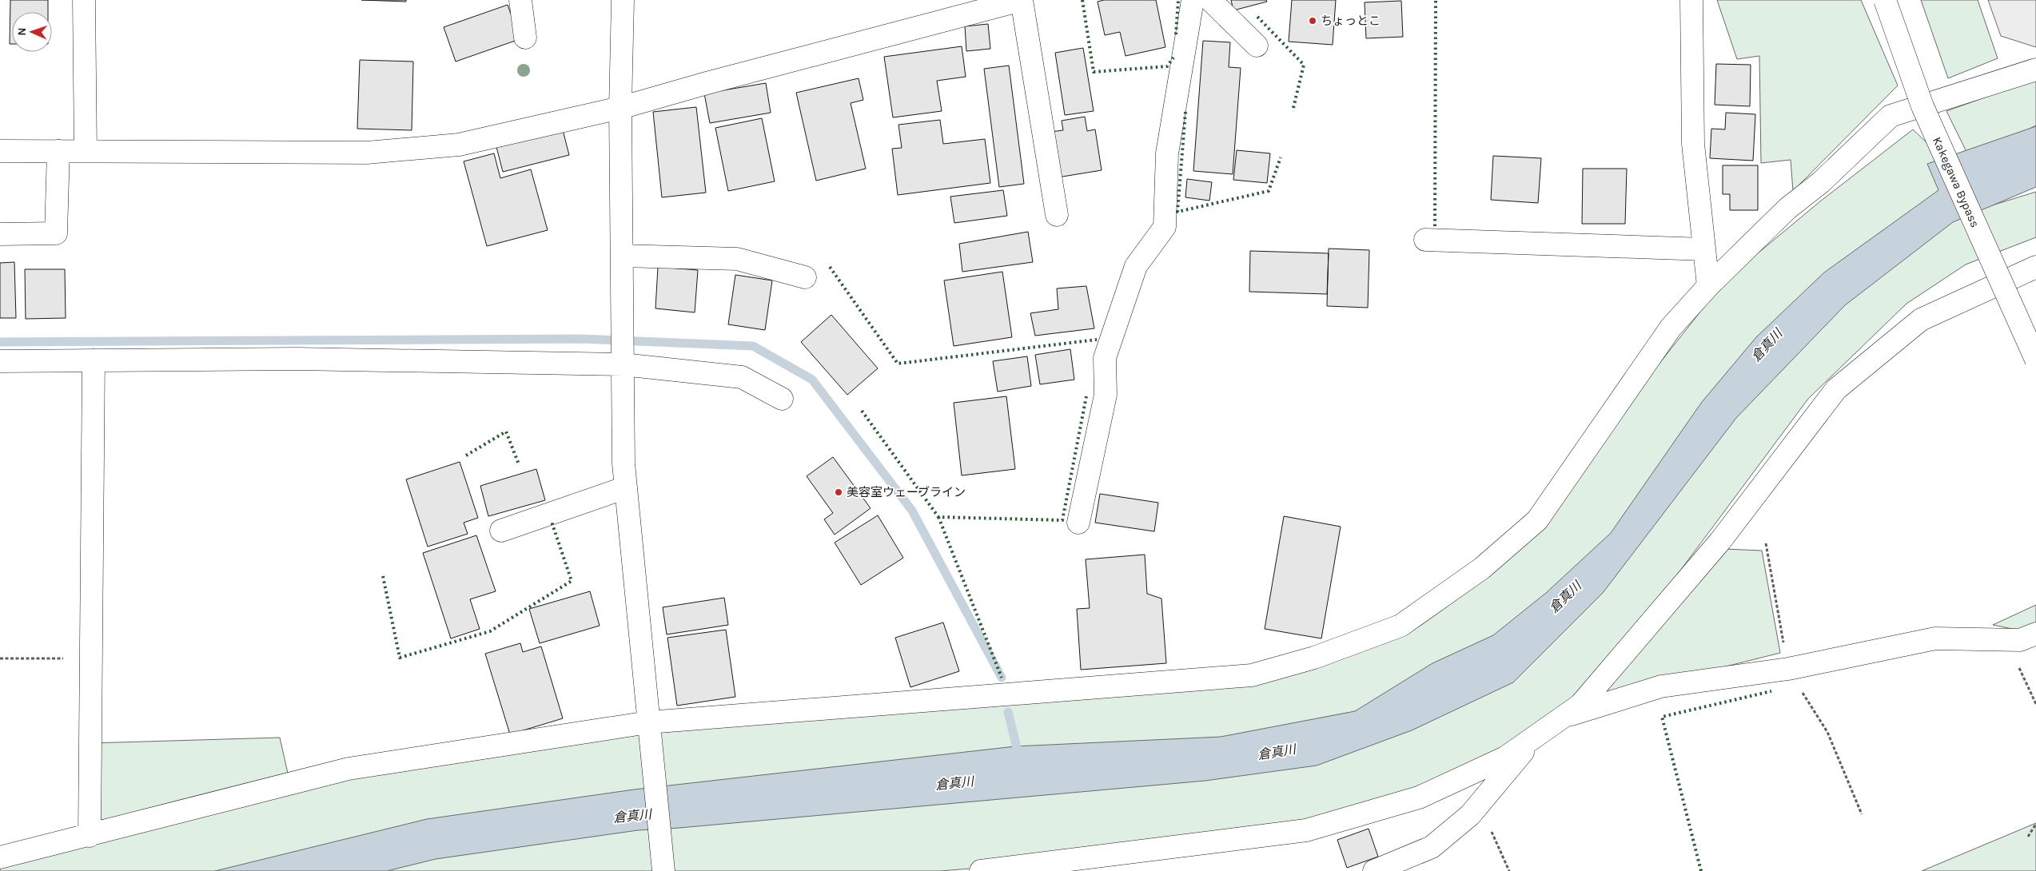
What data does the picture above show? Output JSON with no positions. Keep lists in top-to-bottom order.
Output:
{
  "streets": {
    "main road": ["Kakegawa Bypass"]
  },
  "water": ["倉真川"],
  "places": ["ちょっとこ", "美容室ウェーブライン"],
  "north": "left"
}
